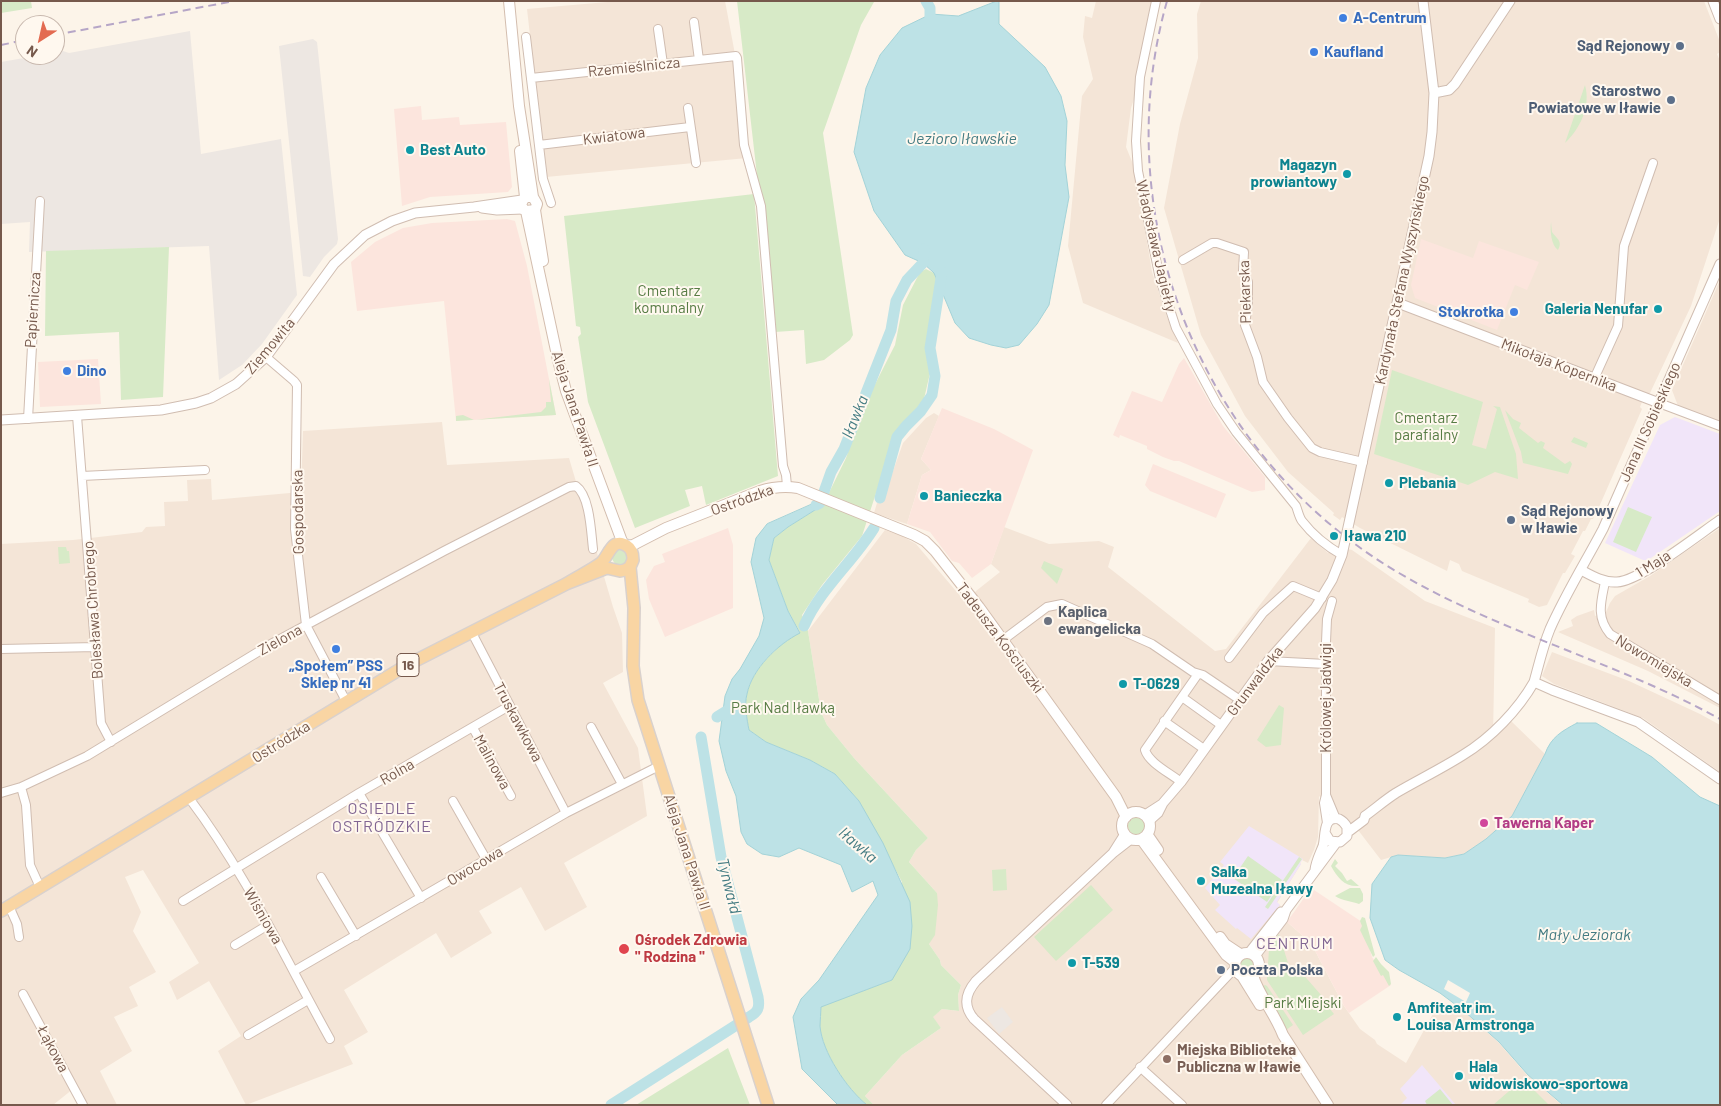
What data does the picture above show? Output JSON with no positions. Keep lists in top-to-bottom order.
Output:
{
  "streets": {
    "main road": [
      "Aleja Jana Pawła II",
      "Ostródzka",
      "Tadeusza Kościuszki",
      "16"
    ],
    "street": [
      "Rzemieślnicza",
      "Kwiatowa",
      "Władysława Jagiełły",
      "Kardynała Stefana Wyszyńskiego",
      "Piekarska",
      "Papiernicza",
      "Ziemowita",
      "Mikołaja Kopernika",
      "Jana III Sobieskiego",
      "Gospodarska",
      "1 Maja",
      "Bolesława Chrobrego",
      "Zielona",
      "Nowomiejska",
      "Grunwaldzka",
      "Królowej Jadwigi",
      "Truskawkowa",
      "Malinowa",
      "Rolna",
      "Owocowa",
      "Wiśniowa",
      "Łąkowa"
    ]
  },
  "crossings": [
    ["Rzemieślnicza", "Ostródzka"],
    ["Władysława Jagiełły", "Kardynała Stefana Wyszyńskiego"],
    ["Władysława Jagiełły", "Grunwaldzka"],
    ["Kardynała Stefana Wyszyńskiego", "Piekarska"],
    ["Kardynała Stefana Wyszyńskiego", "Mikołaja Kopernika"],
    ["Kardynała Stefana Wyszyńskiego", "Grunwaldzka"],
    ["Papiernicza", "Ziemowita"],
    ["Ziemowita", "Aleja Jana Pawła II"],
    ["Ziemowita", "Gospodarska"],
    ["Ziemowita", "Bolesława Chrobrego"],
    ["Mikołaja Kopernika", "Jana III Sobieskiego"],
    ["Aleja Jana Pawła II", "Ostródzka"],
    ["Aleja Jana Pawła II", "Owocowa"],
    ["Jana III Sobieskiego", "Królowej Jadwigi"],
    ["Ostródzka", "Gospodarska"],
    ["Ostródzka", "Tadeusza Kościuszki"],
    ["Ostródzka", "Truskawkowa"],
    ["Ostródzka", "Wiśniowa"],
    ["Gospodarska", "Zielona"],
    ["1 Maja", "Nowomiejska"],
    ["Bolesława Chrobrego", "Zielona"],
    ["Tadeusza Kościuszki", "Grunwaldzka"],
    ["Grunwaldzka", "Królowej Jadwigi"],
    ["Truskawkowa", "Rolna"],
    ["Truskawkowa", "Owocowa"],
    ["Malinowa", "Rolna"],
    ["Rolna", "Wiśniowa"],
    ["Owocowa", "Wiśniowa"]
  ],
  "districts": ["OSIEDLE OSTRÓDZKIE", "CENTRUM"],
  "water": [
    "Jezioro Iławskie",
    "Iławka",
    "Tynwałd",
    "Mały Jeziorak"
  ],
  "parks": [
    "Cmentarz komunalny",
    "Cmentarz parafialny",
    "Park Nad Iławką",
    "Park Miejski"
  ],
  "places": [
    "A-Centrum",
    "Sąd Rejonowy",
    "Kaufland",
    "Starostwo Powiatowe w Iławie",
    "Best Auto",
    "Magazyn prowiantowy",
    "Galeria Nenufar",
    "Stokrotka",
    "Dino",
    "Plebania",
    "Banieczka",
    "Sąd Rejonowy w Iławie",
    "Iława 210",
    "Kaplica ewangelicka",
    "„Społem” PSS Sklep nr 41",
    "T-0629",
    "Tawerna Kaper",
    "Salka Muzealna Iławy",
    "Ośrodek Zdrowia \" Rodzina \"",
    "T-539",
    "Poczta Polska",
    "Amfiteatr im. Louisa Armstronga",
    "Miejska Biblioteka Publiczna w Iławie",
    "Hala widowiskowo-sportowa"
  ],
  "north": "bottom left"
}
